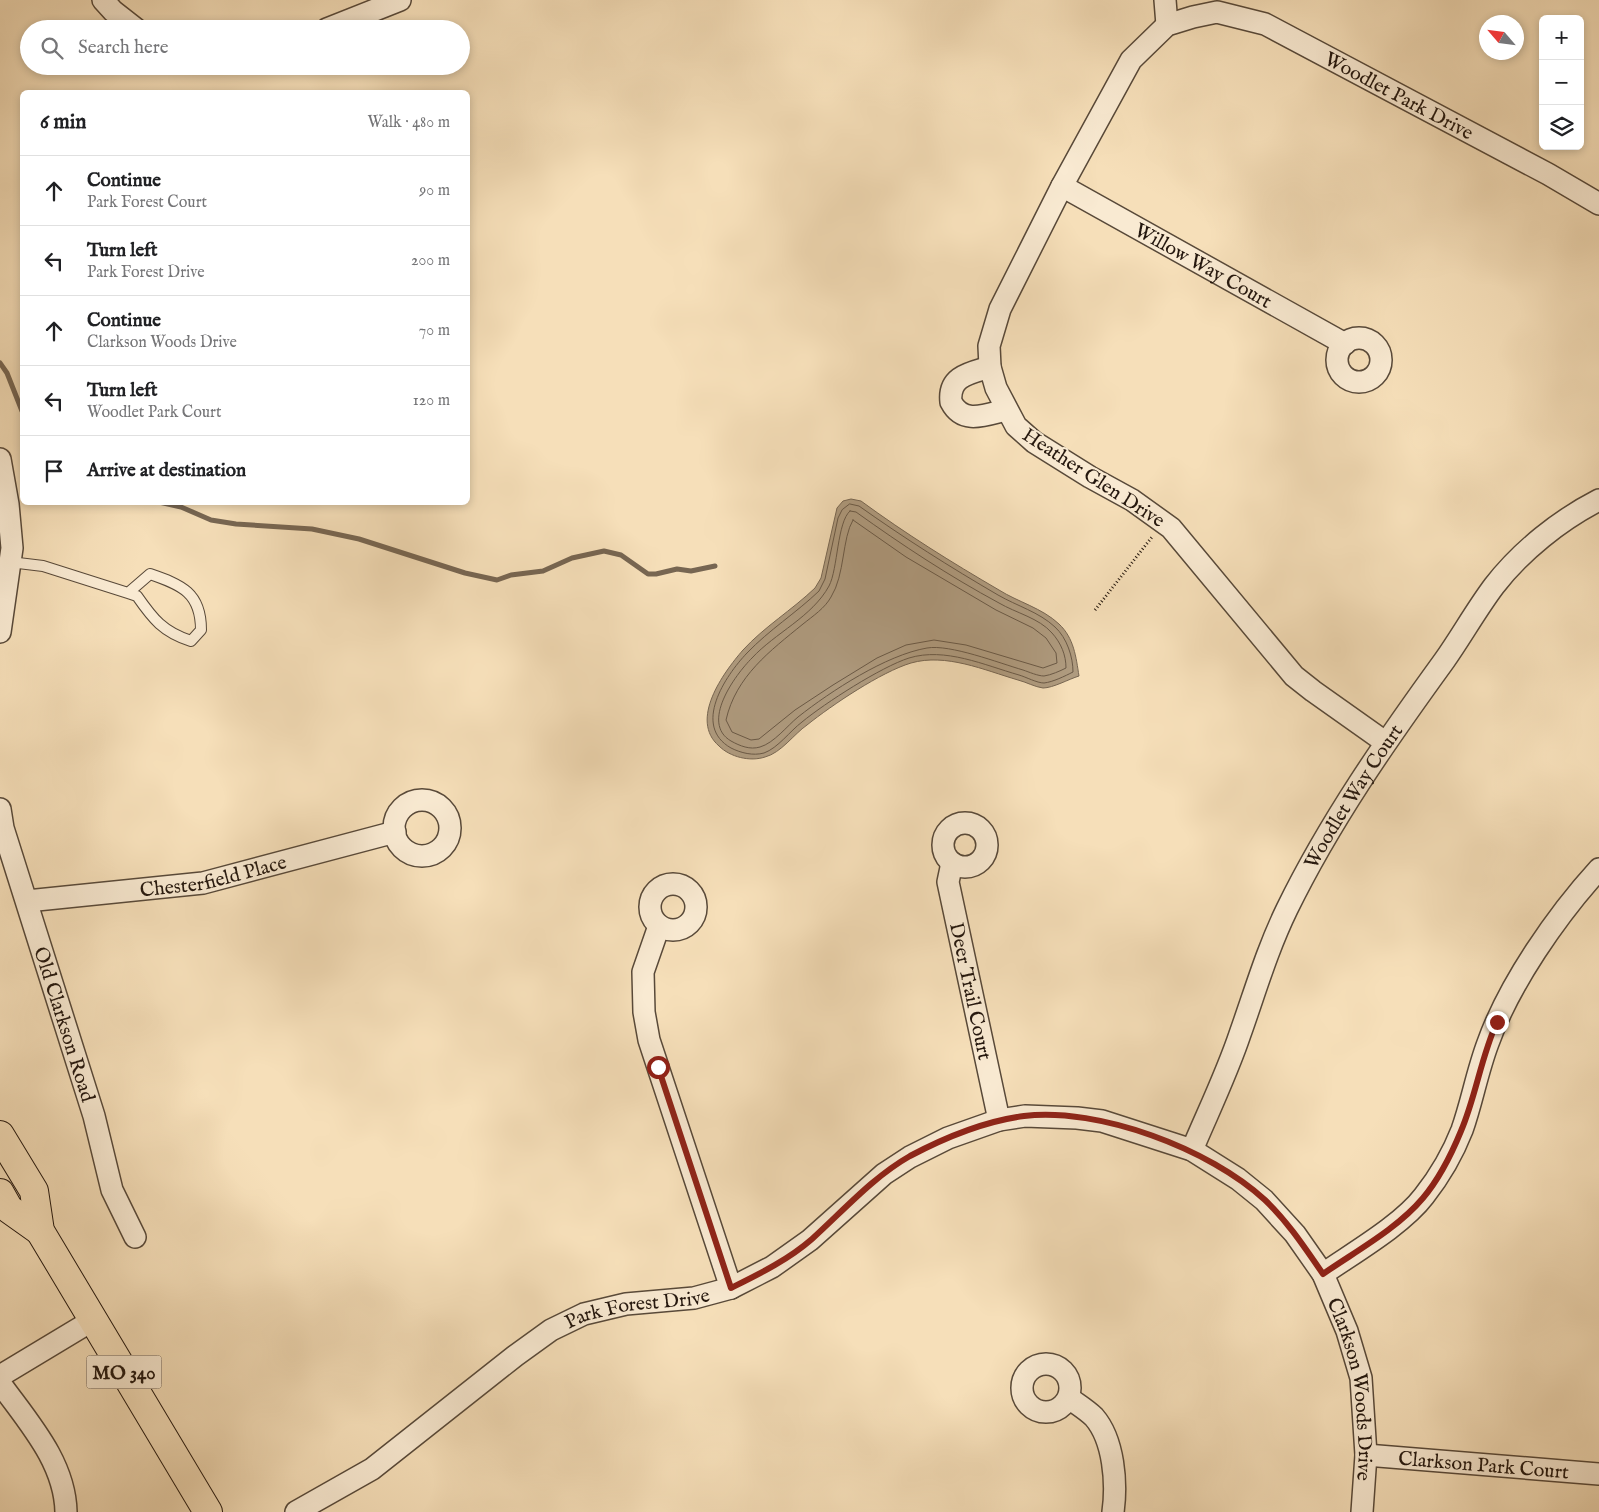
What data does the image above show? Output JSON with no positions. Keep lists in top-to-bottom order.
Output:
{
  "streets": {
    "main road": ["MO 340"],
    "street": [
      "Woodlet Park Drive",
      "Willow Way Court",
      "Heather Glen Drive",
      "Woodlet Way Court",
      "Chesterfield Place",
      "Deer Trail Court",
      "Old Clarkson Road",
      "Park Forest Drive",
      "Clarkson Woods Drive",
      "Clarkson Park Court"
    ]
  },
  "crossings": [
    ["Woodlet Park Drive", "Heather Glen Drive"],
    ["Willow Way Court", "Heather Glen Drive"],
    ["Heather Glen Drive", "Woodlet Way Court"],
    ["Woodlet Way Court", "Park Forest Drive"],
    ["Woodlet Way Court", "Clarkson Woods Drive"],
    ["Chesterfield Place", "Old Clarkson Road"],
    ["Deer Trail Court", "Park Forest Drive"],
    ["Park Forest Drive", "Clarkson Woods Drive"],
    ["Clarkson Woods Drive", "Clarkson Park Court"]
  ],
  "north": "top left",
  "page": {
    "map_buttons": ["+", "−"],
    "search": "Search here",
    "heading": ["6 min", "Walk · 480 m"],
    "list": [
      ["Continue", "Park Forest Court", "90 m"],
      ["Turn left", "Park Forest Drive", "200 m"],
      ["Continue", "Clarkson Woods Drive", "70 m"],
      ["Turn left", "Woodlet Park Court", "120 m"],
      "Arrive at destination"
    ]
  }
}
